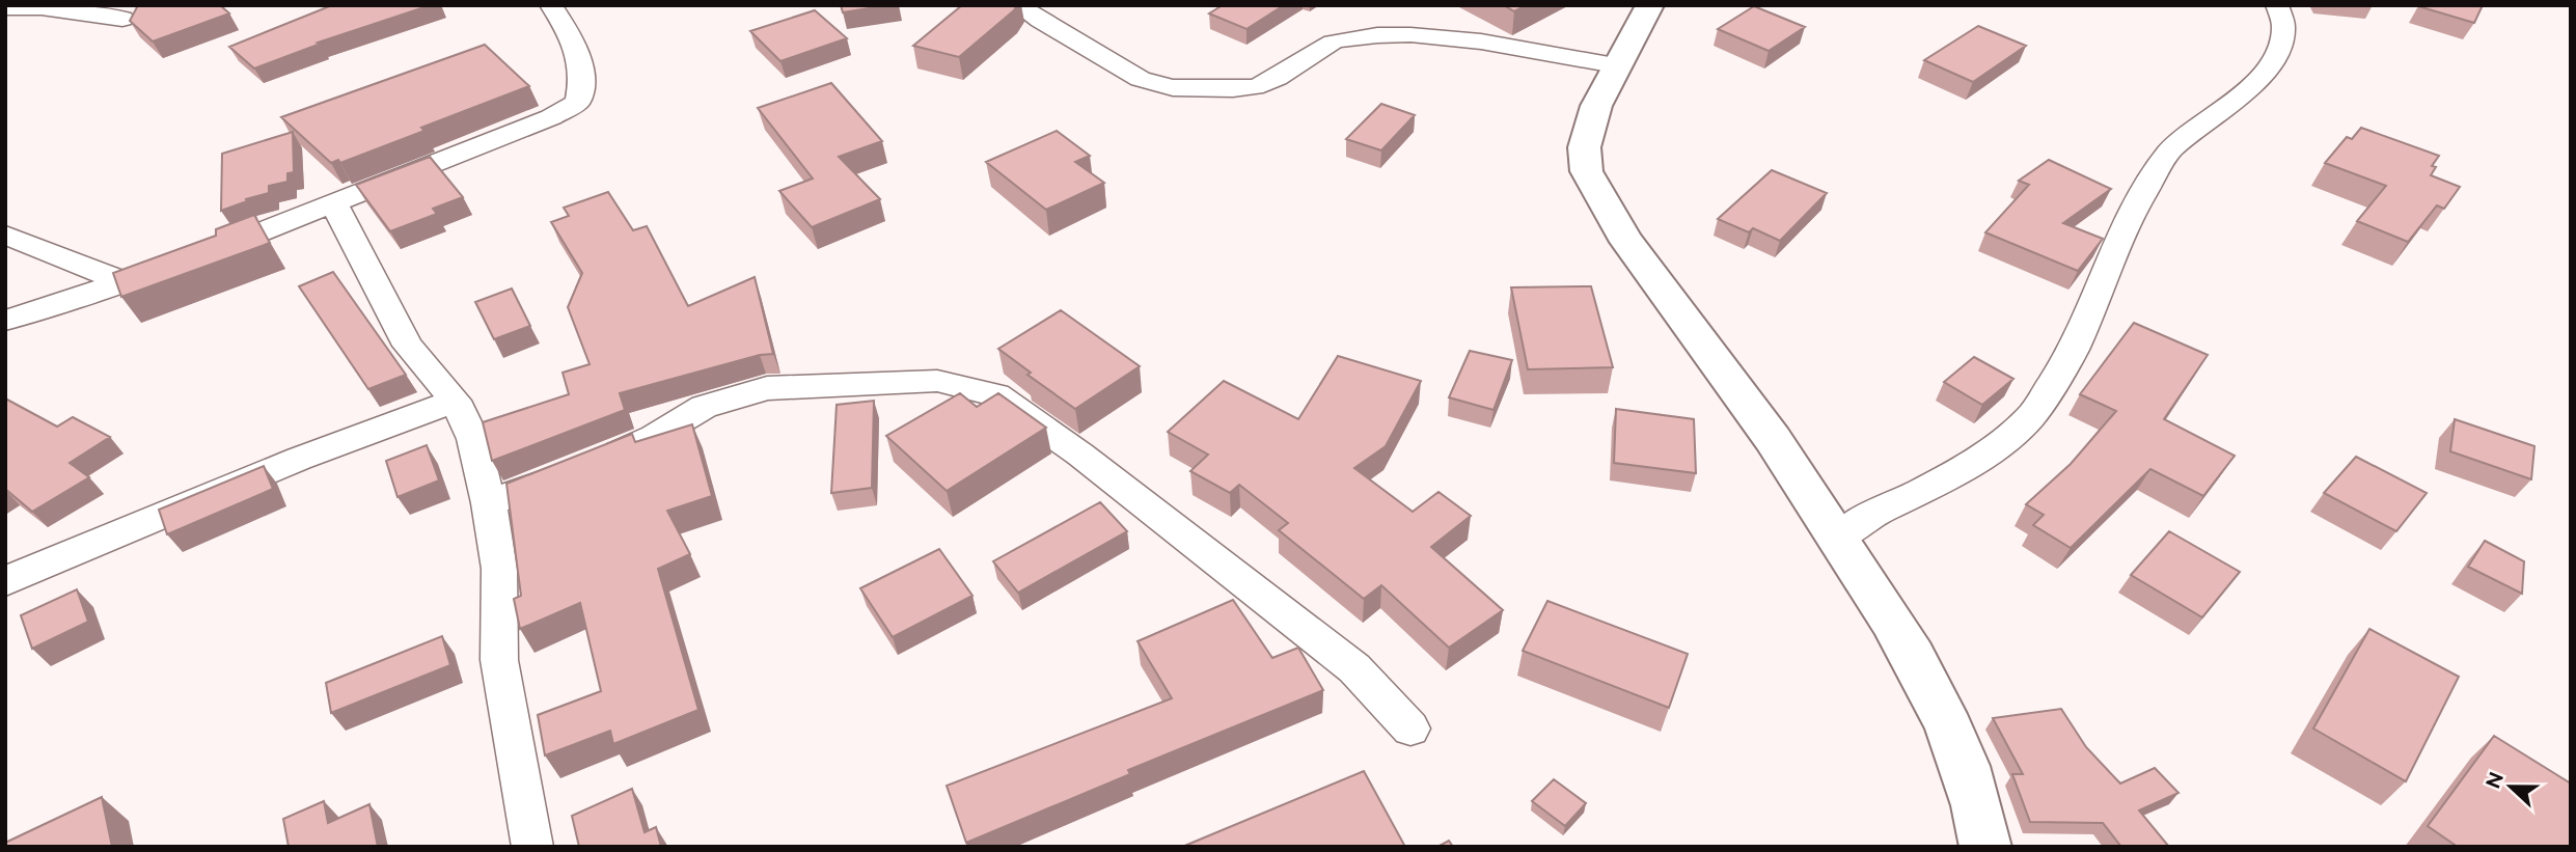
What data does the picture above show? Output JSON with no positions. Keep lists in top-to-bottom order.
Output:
{
  "north": "left"
}
